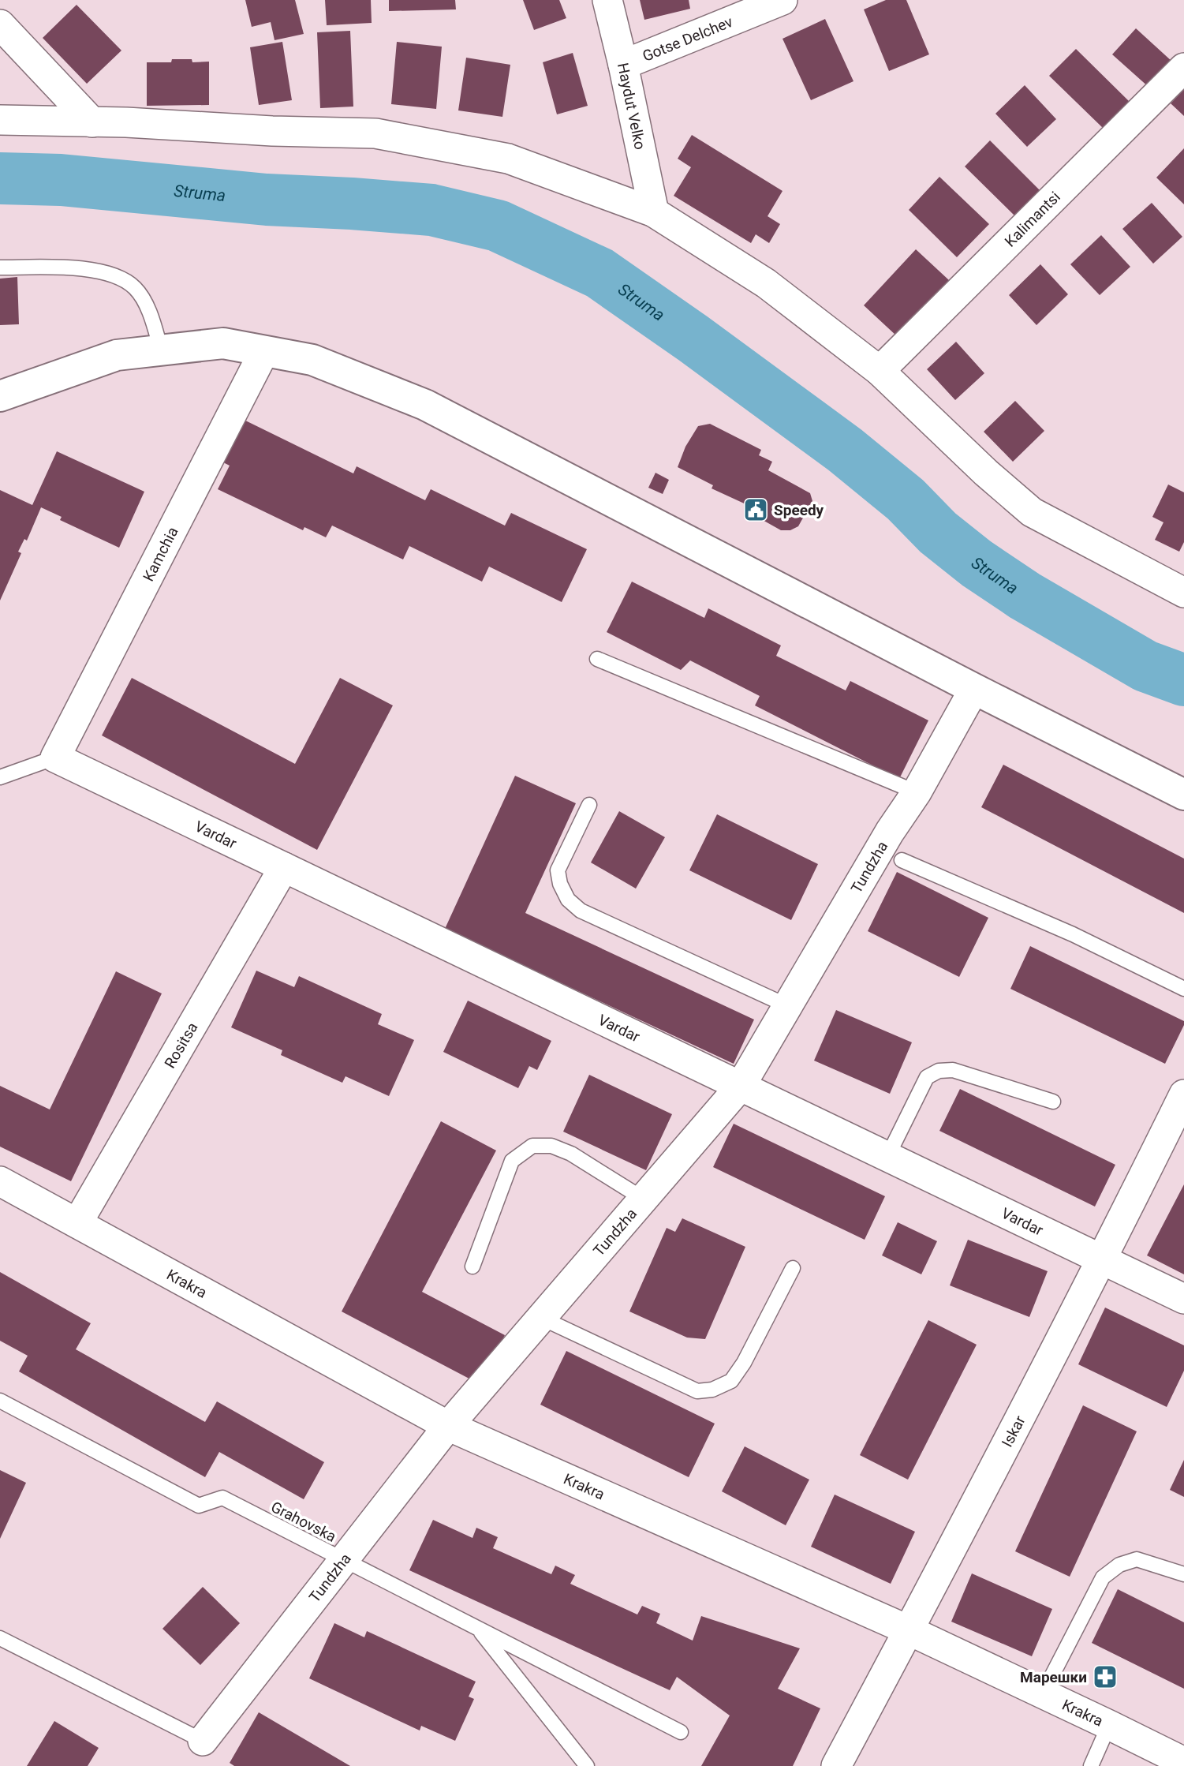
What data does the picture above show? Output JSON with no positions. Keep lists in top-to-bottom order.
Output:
{
  "streets": {
    "street": [
      "Gotse Delchev",
      "Haydut Velko",
      "Kalimantsi",
      "Kamchia",
      "Vardar",
      "Tundzha",
      "Rositsa",
      "Krakra",
      "Iskar"
    ],
    "lane": ["Grahovska"]
  },
  "crossings": [
    ["Gotse Delchev", "Haydut Velko"],
    ["Kamchia", "Vardar"],
    ["Vardar", "Tundzha"],
    ["Vardar", "Rositsa"],
    ["Vardar", "Iskar"],
    ["Tundzha", "Krakra"],
    ["Tundzha", "Grahovska"],
    ["Rositsa", "Krakra"],
    ["Krakra", "Iskar"]
  ],
  "water": ["Struma"],
  "places": {
    "public building": ["Speedy"],
    "pharmacy": ["Марешки"]
  }
}
